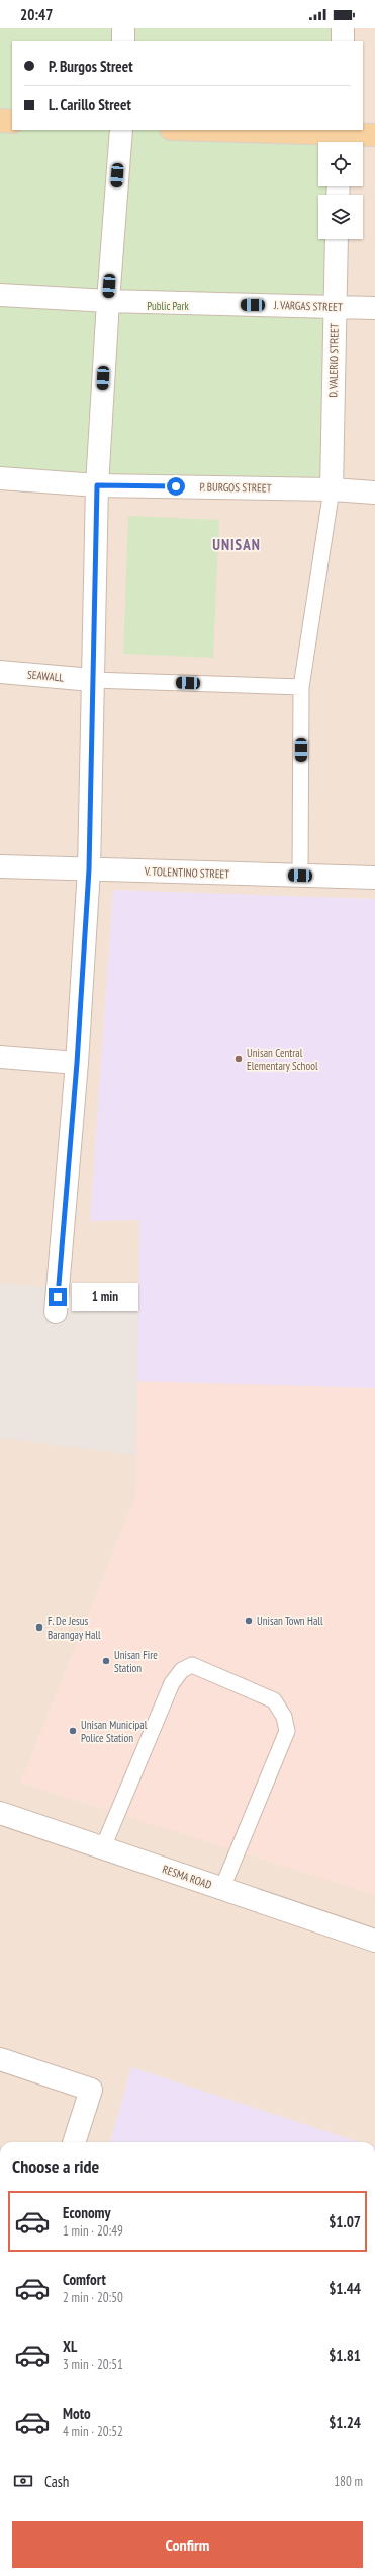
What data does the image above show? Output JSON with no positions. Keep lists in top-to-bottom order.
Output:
{
  "streets": {
    "street": [
      "J. VARGAS STREET",
      "D. VALERIO STREET",
      "P. BURGOS STREET",
      "SEAWALL",
      "V. TOLENTINO STREET",
      "RESMA ROAD"
    ]
  },
  "crossings": [
    ["J. VARGAS STREET", "D. VALERIO STREET"],
    ["D. VALERIO STREET", "P. BURGOS STREET"]
  ],
  "districts": ["UNISAN"],
  "parks": ["Public Park"],
  "places": [
    "Unisan Central Elementary School",
    "Unisan Town Hall",
    "F. De Jesus Barangay Hall",
    "Unisan Fire Station",
    "Unisan Municipal Police Station"
  ],
  "page": {
    "status": "20:47",
    "banner": ["P. Burgos Street", "L. Carillo Street"],
    "bubble": "1 min",
    "heading": "Choose a ride",
    "list": [
      {
        "name": "Economy",
        "note": "1 min · 20:49",
        "value": "$1.07"
      },
      {
        "name": "Comfort",
        "note": "2 min · 20:50",
        "value": "$1.44"
      },
      {
        "name": "XL",
        "note": "3 min · 20:51",
        "value": "$1.81"
      },
      {
        "name": "Moto",
        "note": "4 min · 20:52",
        "value": "$1.24"
      }
    ],
    "pay": ["Cash", "180 m"],
    "buttons": "Confirm"
  }
}
